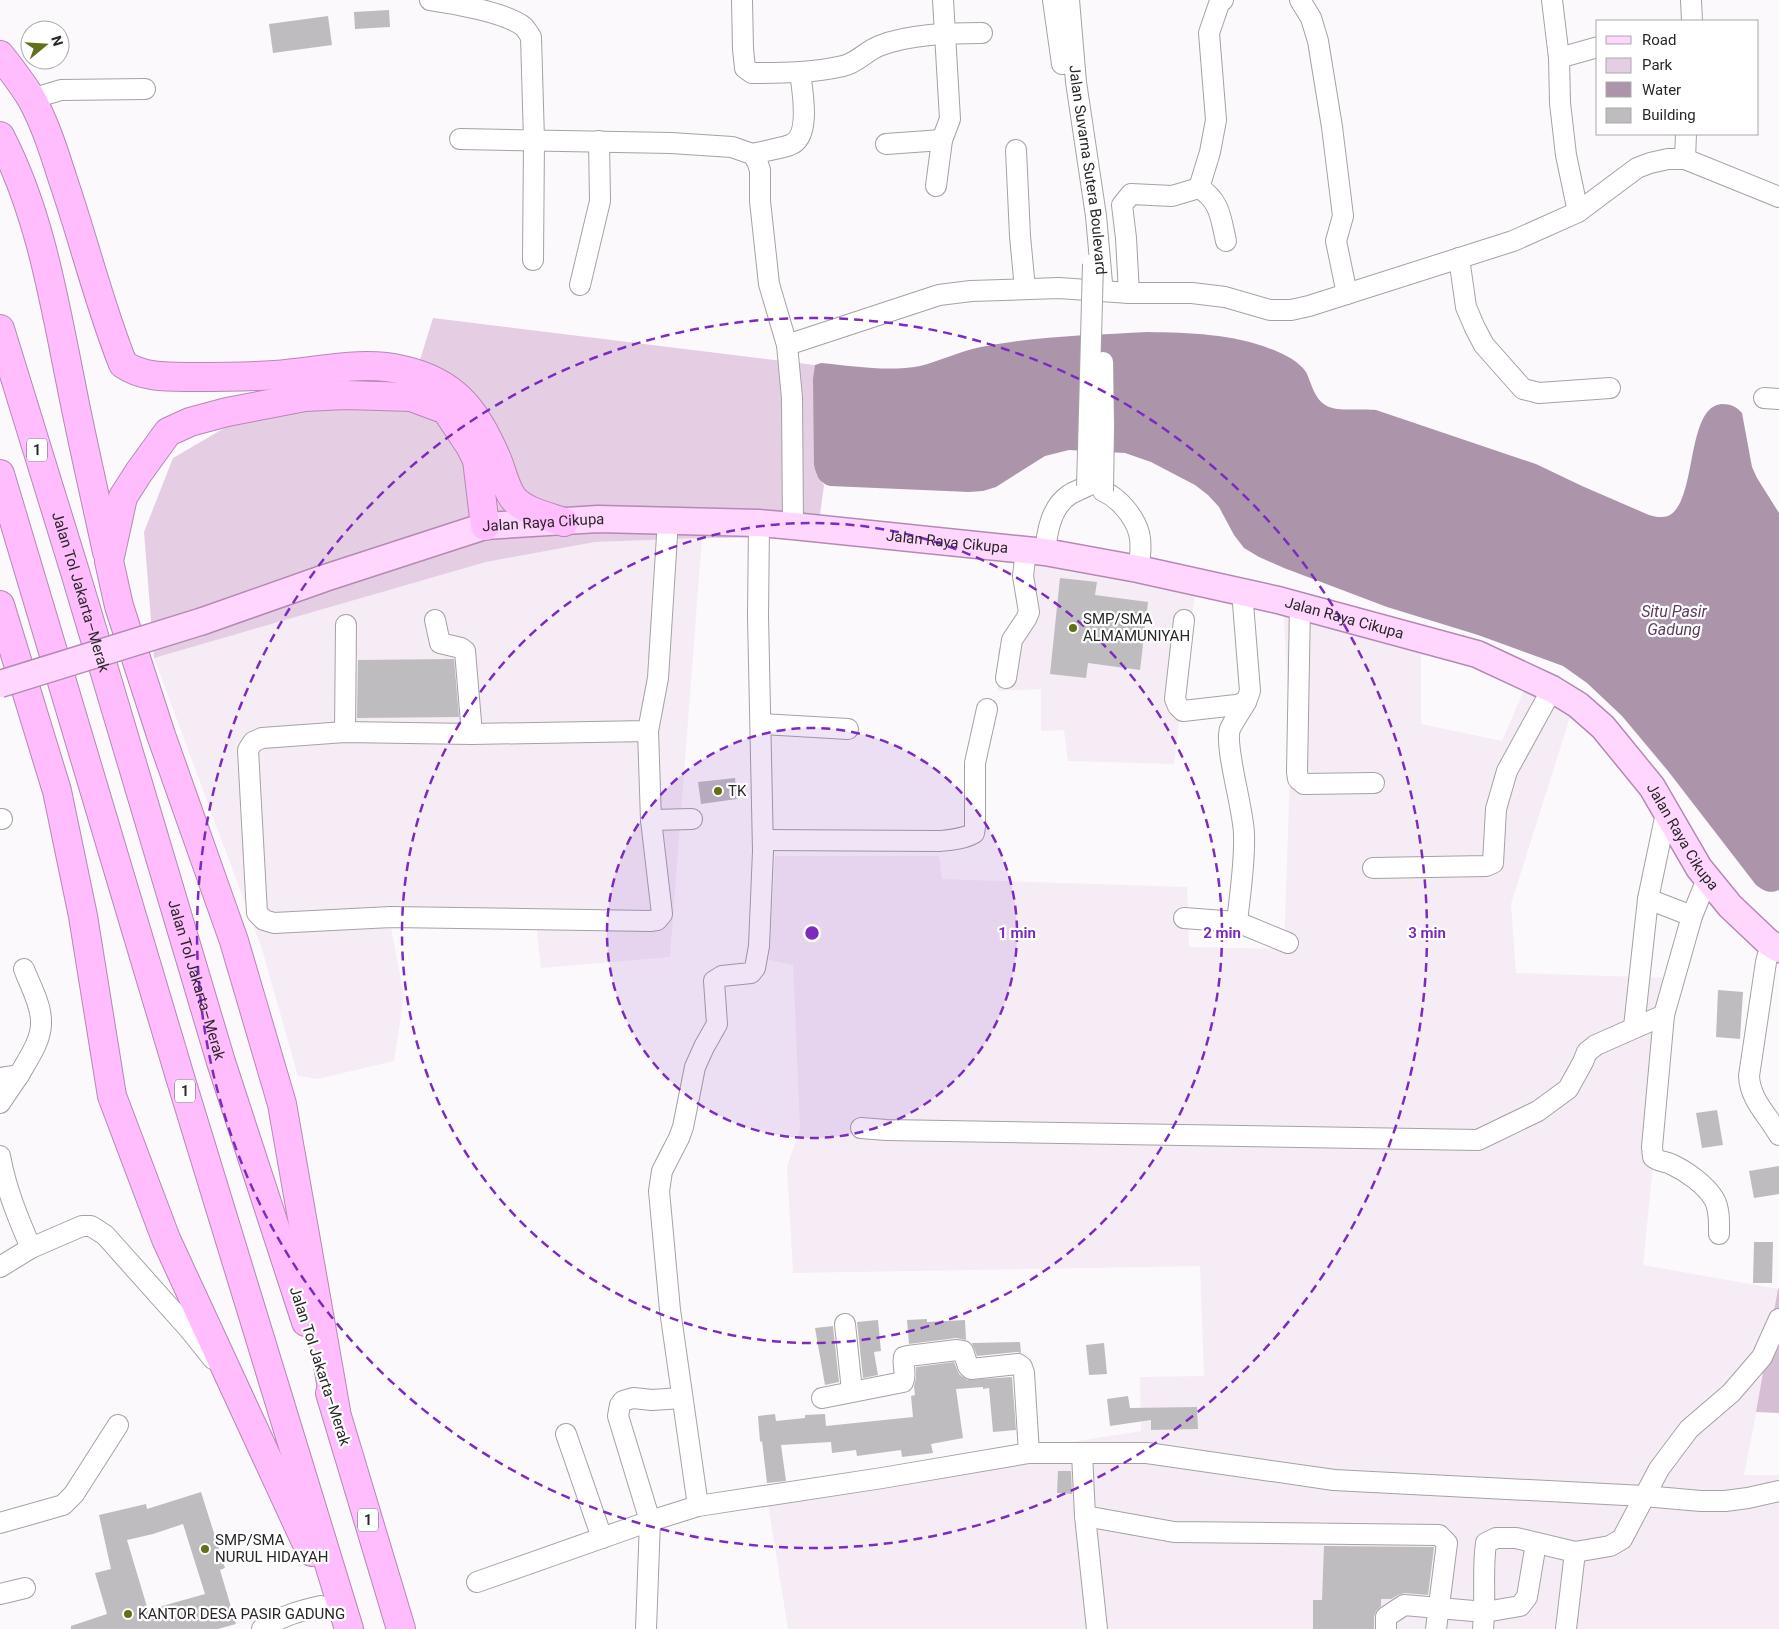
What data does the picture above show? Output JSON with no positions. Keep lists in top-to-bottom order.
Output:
{
  "streets": {
    "highway": ["1", "Jalan Tol Jakarta–Merak"],
    "main road": ["Jalan Raya Cikupa"],
    "street": ["Jalan Suvarna Sutera Boulevard"]
  },
  "water": ["Situ Pasir Gadung"],
  "places": [
    "SMP/SMA ALMAMUNIYAH",
    "TK",
    "SMP/SMA NURUL HIDAYAH",
    "KANTOR DESA PASIR GADUNG"
  ],
  "legend": [
    "Road",
    "Park",
    "Water",
    "Building"
  ],
  "north": "right",
  "rings": ["1 min", "2 min", "3 min"]
}
